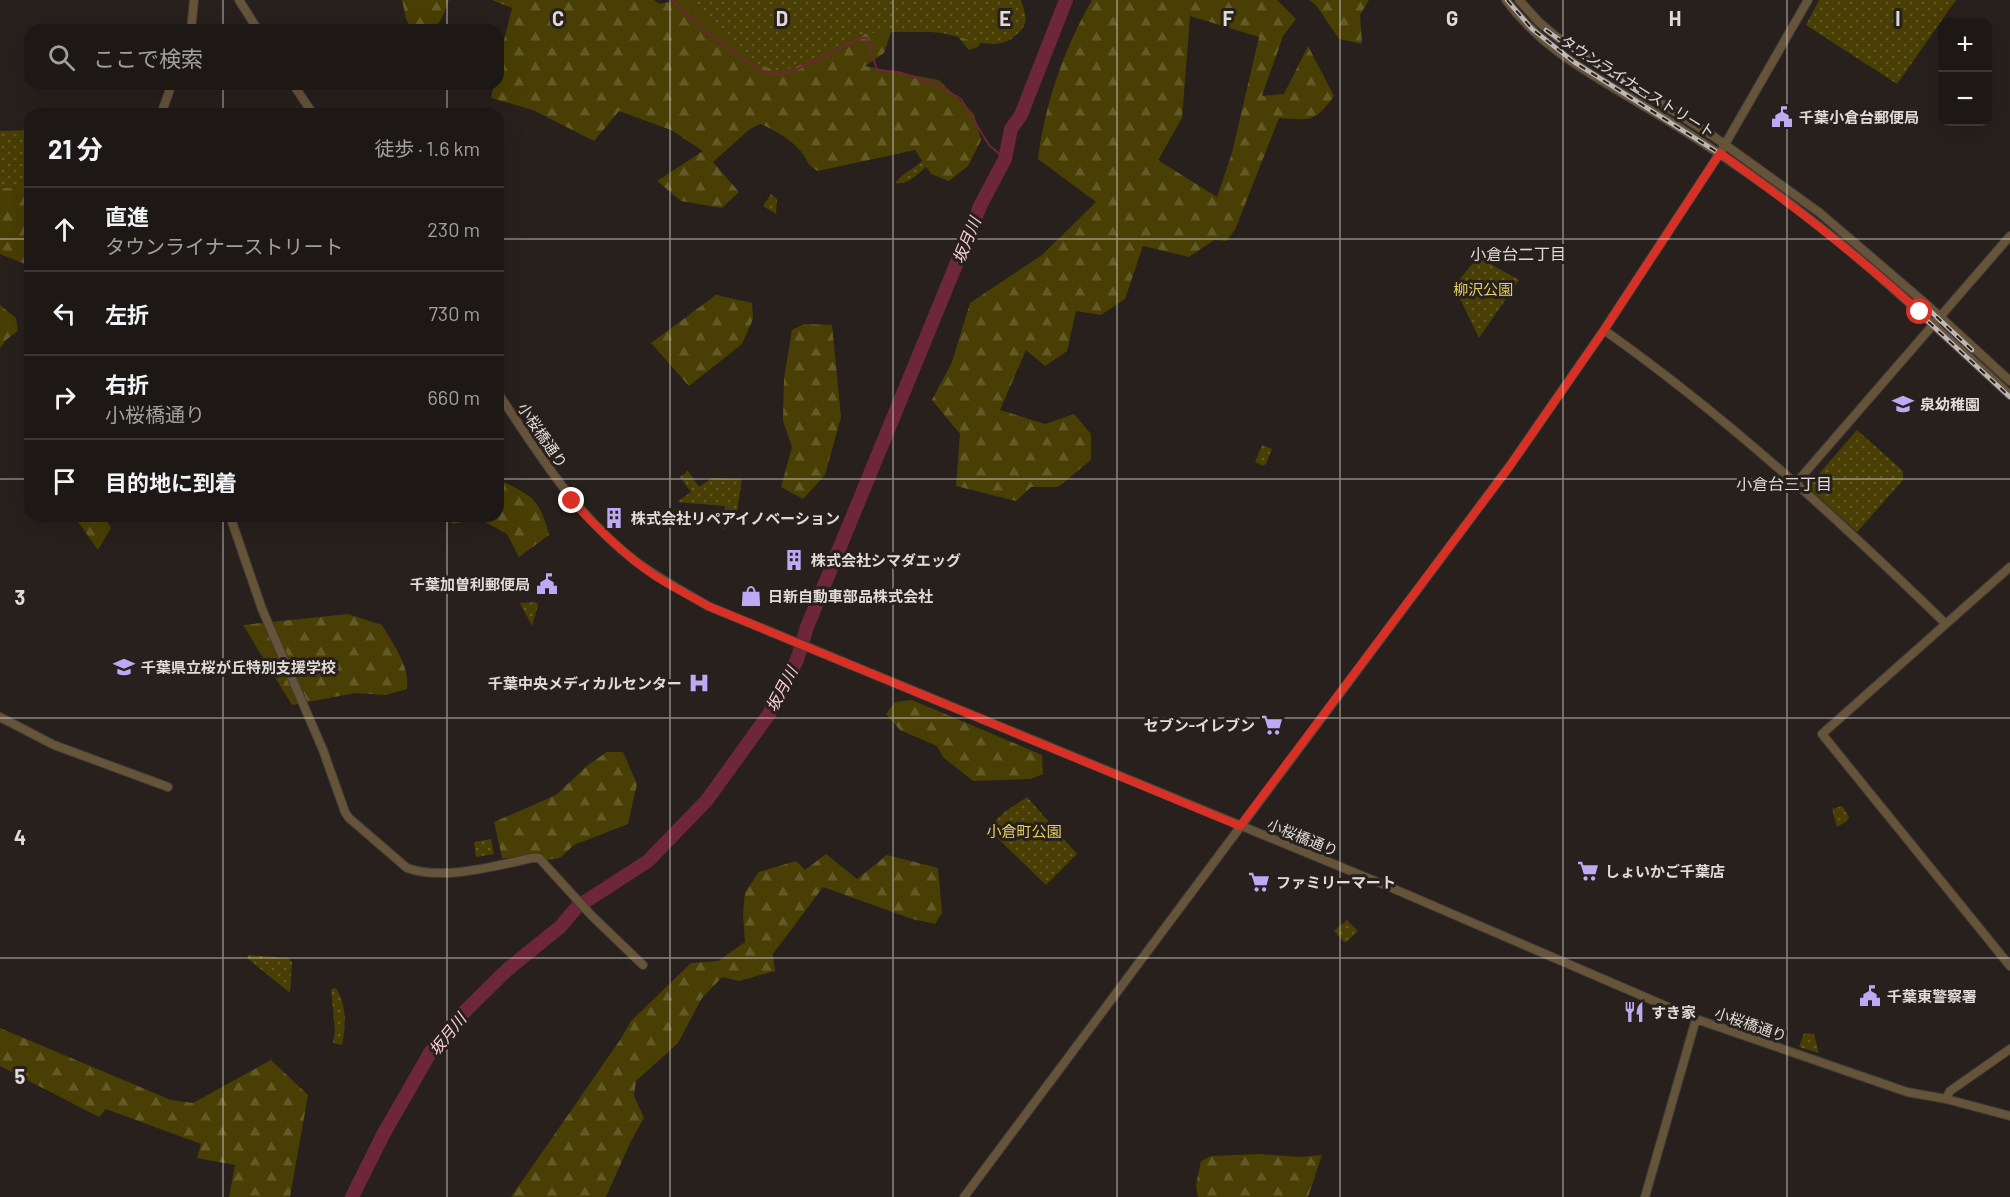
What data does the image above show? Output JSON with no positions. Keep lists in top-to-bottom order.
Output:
{
  "streets": {
    "street": ["タウンライナーストリート", "小桜橋通り"]
  },
  "districts": ["小倉台二丁目", "小倉台三丁目"],
  "water": ["坂月川"],
  "parks": ["柳沢公園", "小倉町公園"],
  "places": {
    "public building": ["千葉小倉台郵便局", "千葉加曽利郵便局", "千葉東警察署"],
    "school or university": ["泉幼稚園", "千葉県立桜が丘特別支援学校"],
    "building": ["株式会社リペアイノベーション", "株式会社シマダエッグ"],
    "shop": ["日新自動車部品株式会社"],
    "hospital": ["千葉中央メディカルセンター"],
    "supermarket": ["セブン-イレブン", "しょいかご千葉店", "ファミリーマート"],
    "restaurant": ["すき家"]
  },
  "page": {
    "map_buttons": ["+", "−"],
    "search": "ここで検索",
    "heading": ["21 分", "徒歩 · 1.6 km"],
    "list": [
      ["直進", "タウンライナーストリート", "230 m"],
      ["左折", "730 m"],
      ["右折", "小桜橋通り", "660 m"],
      "目的地に到着"
    ]
  },
  "grid": {
    "columns": [
      "C",
      "D",
      "E",
      "F",
      "G",
      "H",
      "I"
    ],
    "rows": ["3", "4", "5"]
  }
}
